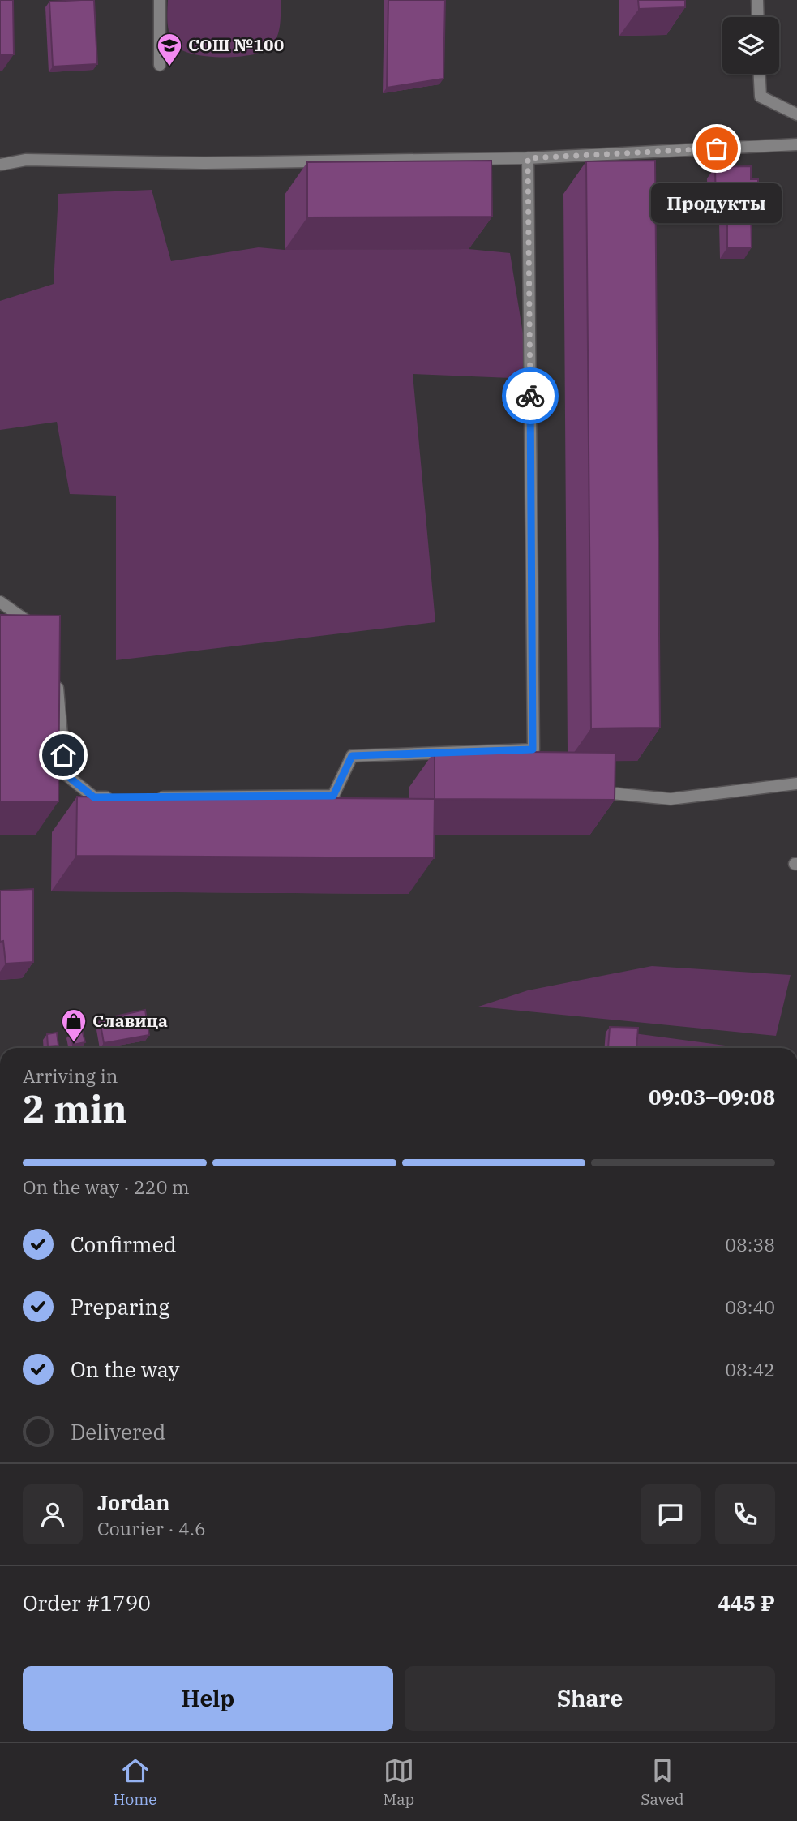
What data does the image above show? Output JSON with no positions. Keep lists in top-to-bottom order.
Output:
{
  "places": {
    "school or university": ["СОШ №100"],
    "other": ["Продукты"],
    "shop": ["Славица"]
  },
  "page": {
    "bubble": "Продукты",
    "heading": ["2 min", "Arriving in", "09:03–09:08"],
    "panel": [
      "Jordan",
      "Courier · 4.6",
      "Order #1790",
      "445 ₽"
    ],
    "bar": "On the way · 220 m",
    "list": [
      ["Confirmed", "08:38"],
      ["Preparing", "08:40"],
      ["On the way", "08:42"],
      "Delivered"
    ],
    "buttons": ["Help", "Share"],
    "tabs": ["Home", "Map", "Saved"]
  }
}
